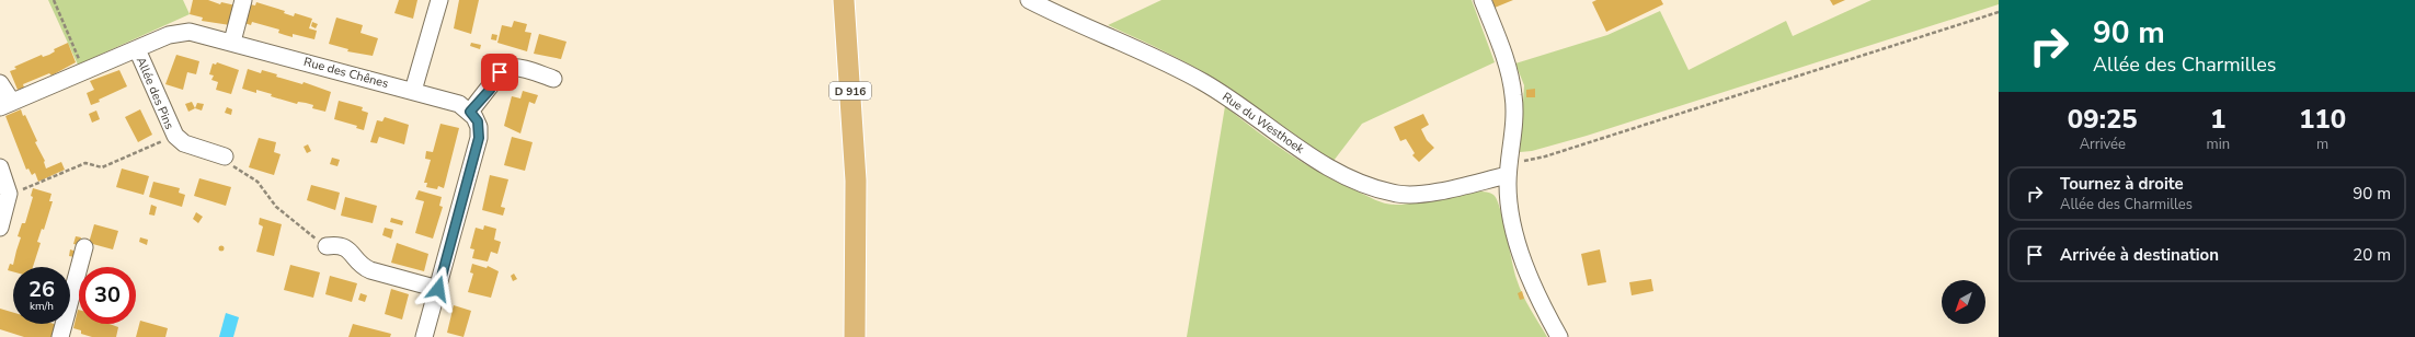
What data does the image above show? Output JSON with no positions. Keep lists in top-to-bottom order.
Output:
{
  "streets": {
    "main road": ["D 916"],
    "street": ["Rue des Chênes", "Allée des Pins", "Rue du Westhoek"]
  },
  "crossings": [
    ["Rue des Chênes", "Allée des Pins"]
  ],
  "north": "bottom left",
  "page": {
    "turn": ["90 m", "Allée des Charmilles"],
    "eta": [
      "09:25",
      "Arrivée",
      "1",
      "min",
      "110",
      "m"
    ],
    "list": [
      {
        "name": "Tournez à droite",
        "note": "Allée des Charmilles",
        "value": "90 m"
      },
      {
        "name": "Arrivée à destination",
        "value": "20 m"
      }
    ],
    "speed": "26 km/h",
    "limit": "30"
  }
}
